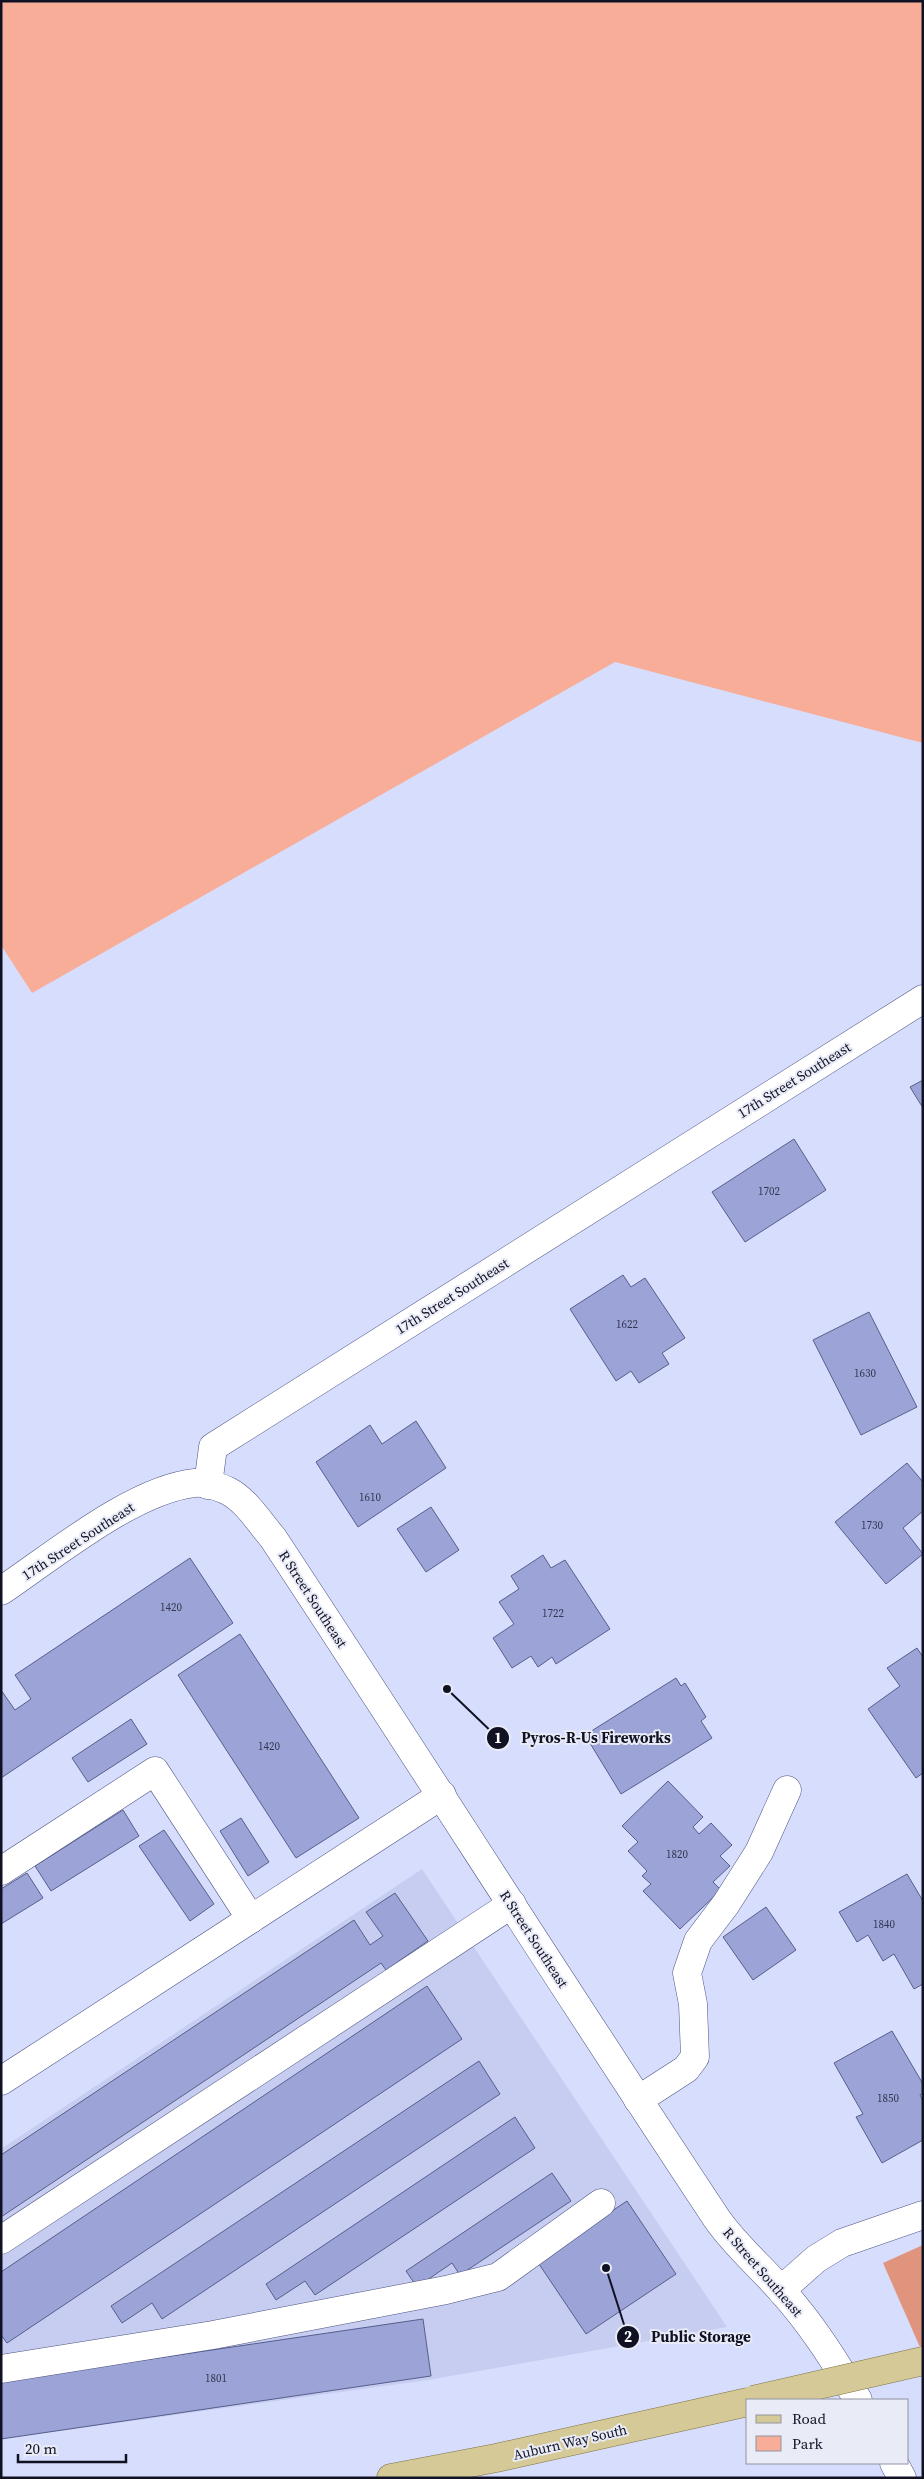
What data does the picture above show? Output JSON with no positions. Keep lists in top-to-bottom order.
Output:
{
  "streets": {
    "main road": ["Auburn Way South"],
    "street": ["17th Street Southeast", "R Street Southeast"]
  },
  "crossings": [
    ["17th Street Southeast", "R Street Southeast"]
  ],
  "places": ["Pyros-R-Us Fireworks", "Public Storage"],
  "house_numbers": [
    "1702",
    "1622",
    "1630",
    "1610",
    "1730",
    "1420",
    "1722",
    "1420",
    "1820",
    "1840",
    "1850",
    "1801"
  ],
  "legend": ["Road", "Park"],
  "scale_bar": "20 m"
}
